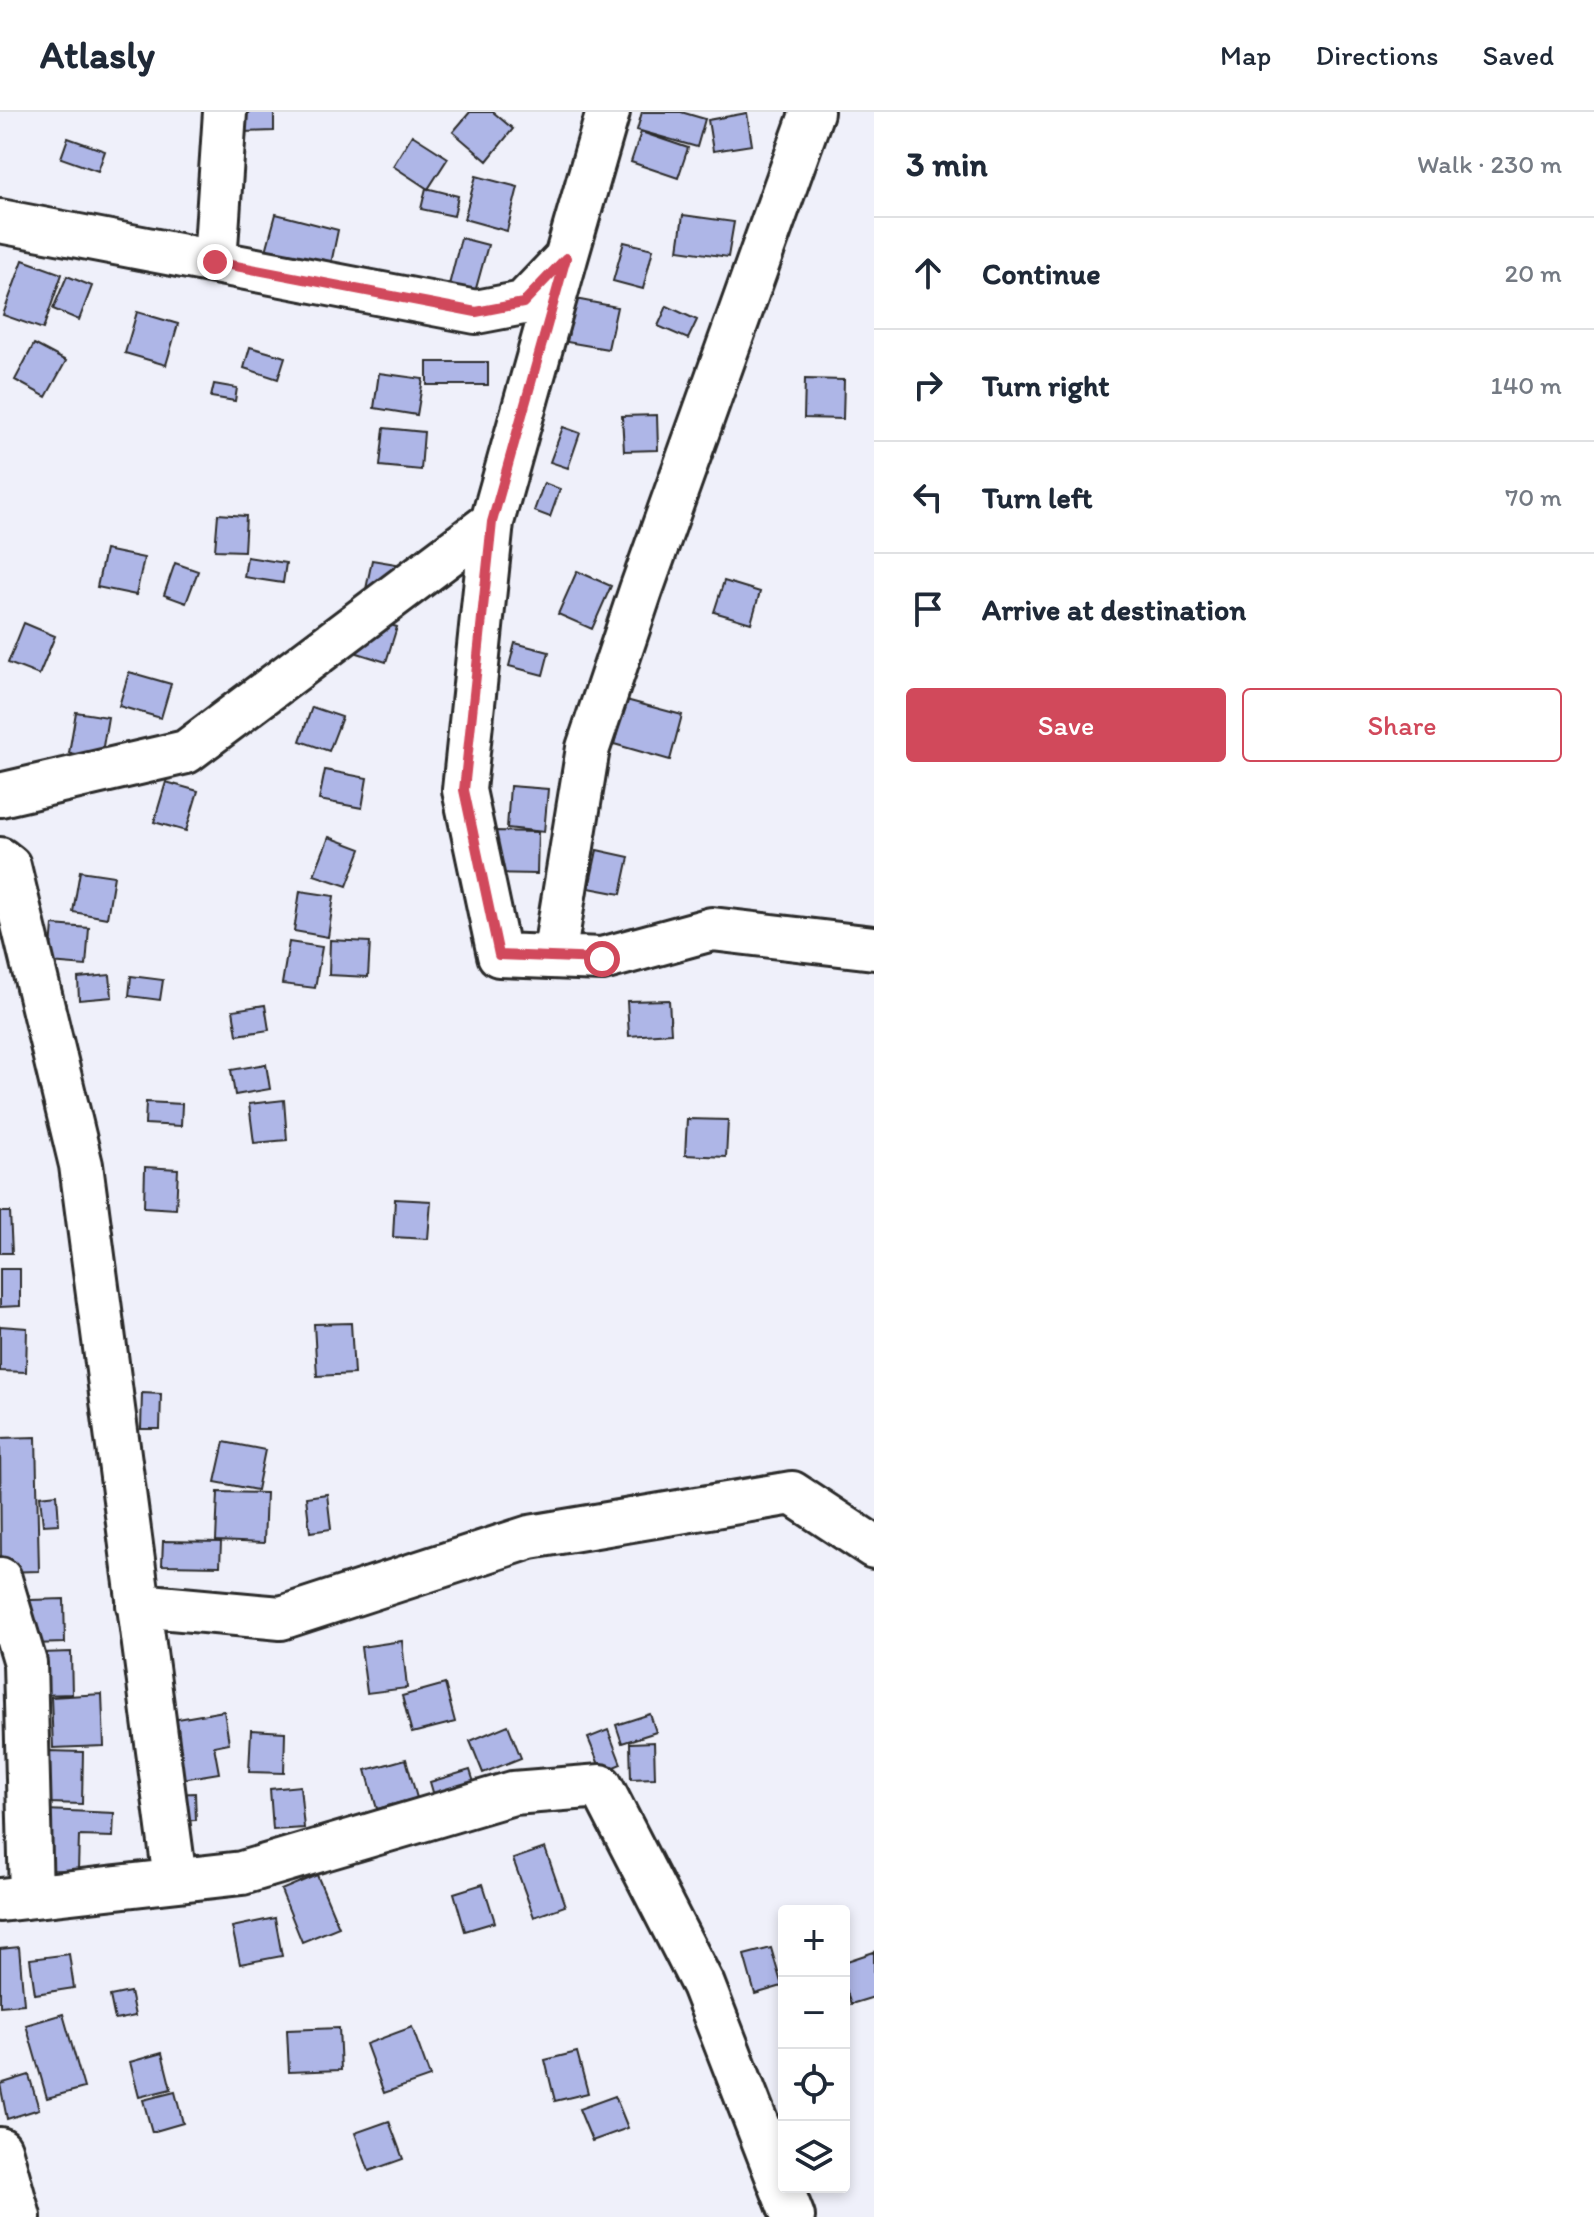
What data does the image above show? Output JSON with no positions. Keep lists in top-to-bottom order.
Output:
{
  "page": {
    "header": "Atlasly",
    "nav": ["Map", "Directions", "Saved"],
    "heading": ["3 min", "Walk · 230 m"],
    "list": [
      ["Continue", "20 m"],
      ["Turn right", "140 m"],
      ["Turn left", "70 m"],
      "Arrive at destination"
    ],
    "buttons": ["Save", "Share"],
    "map_buttons": ["+", "−"]
  }
}
